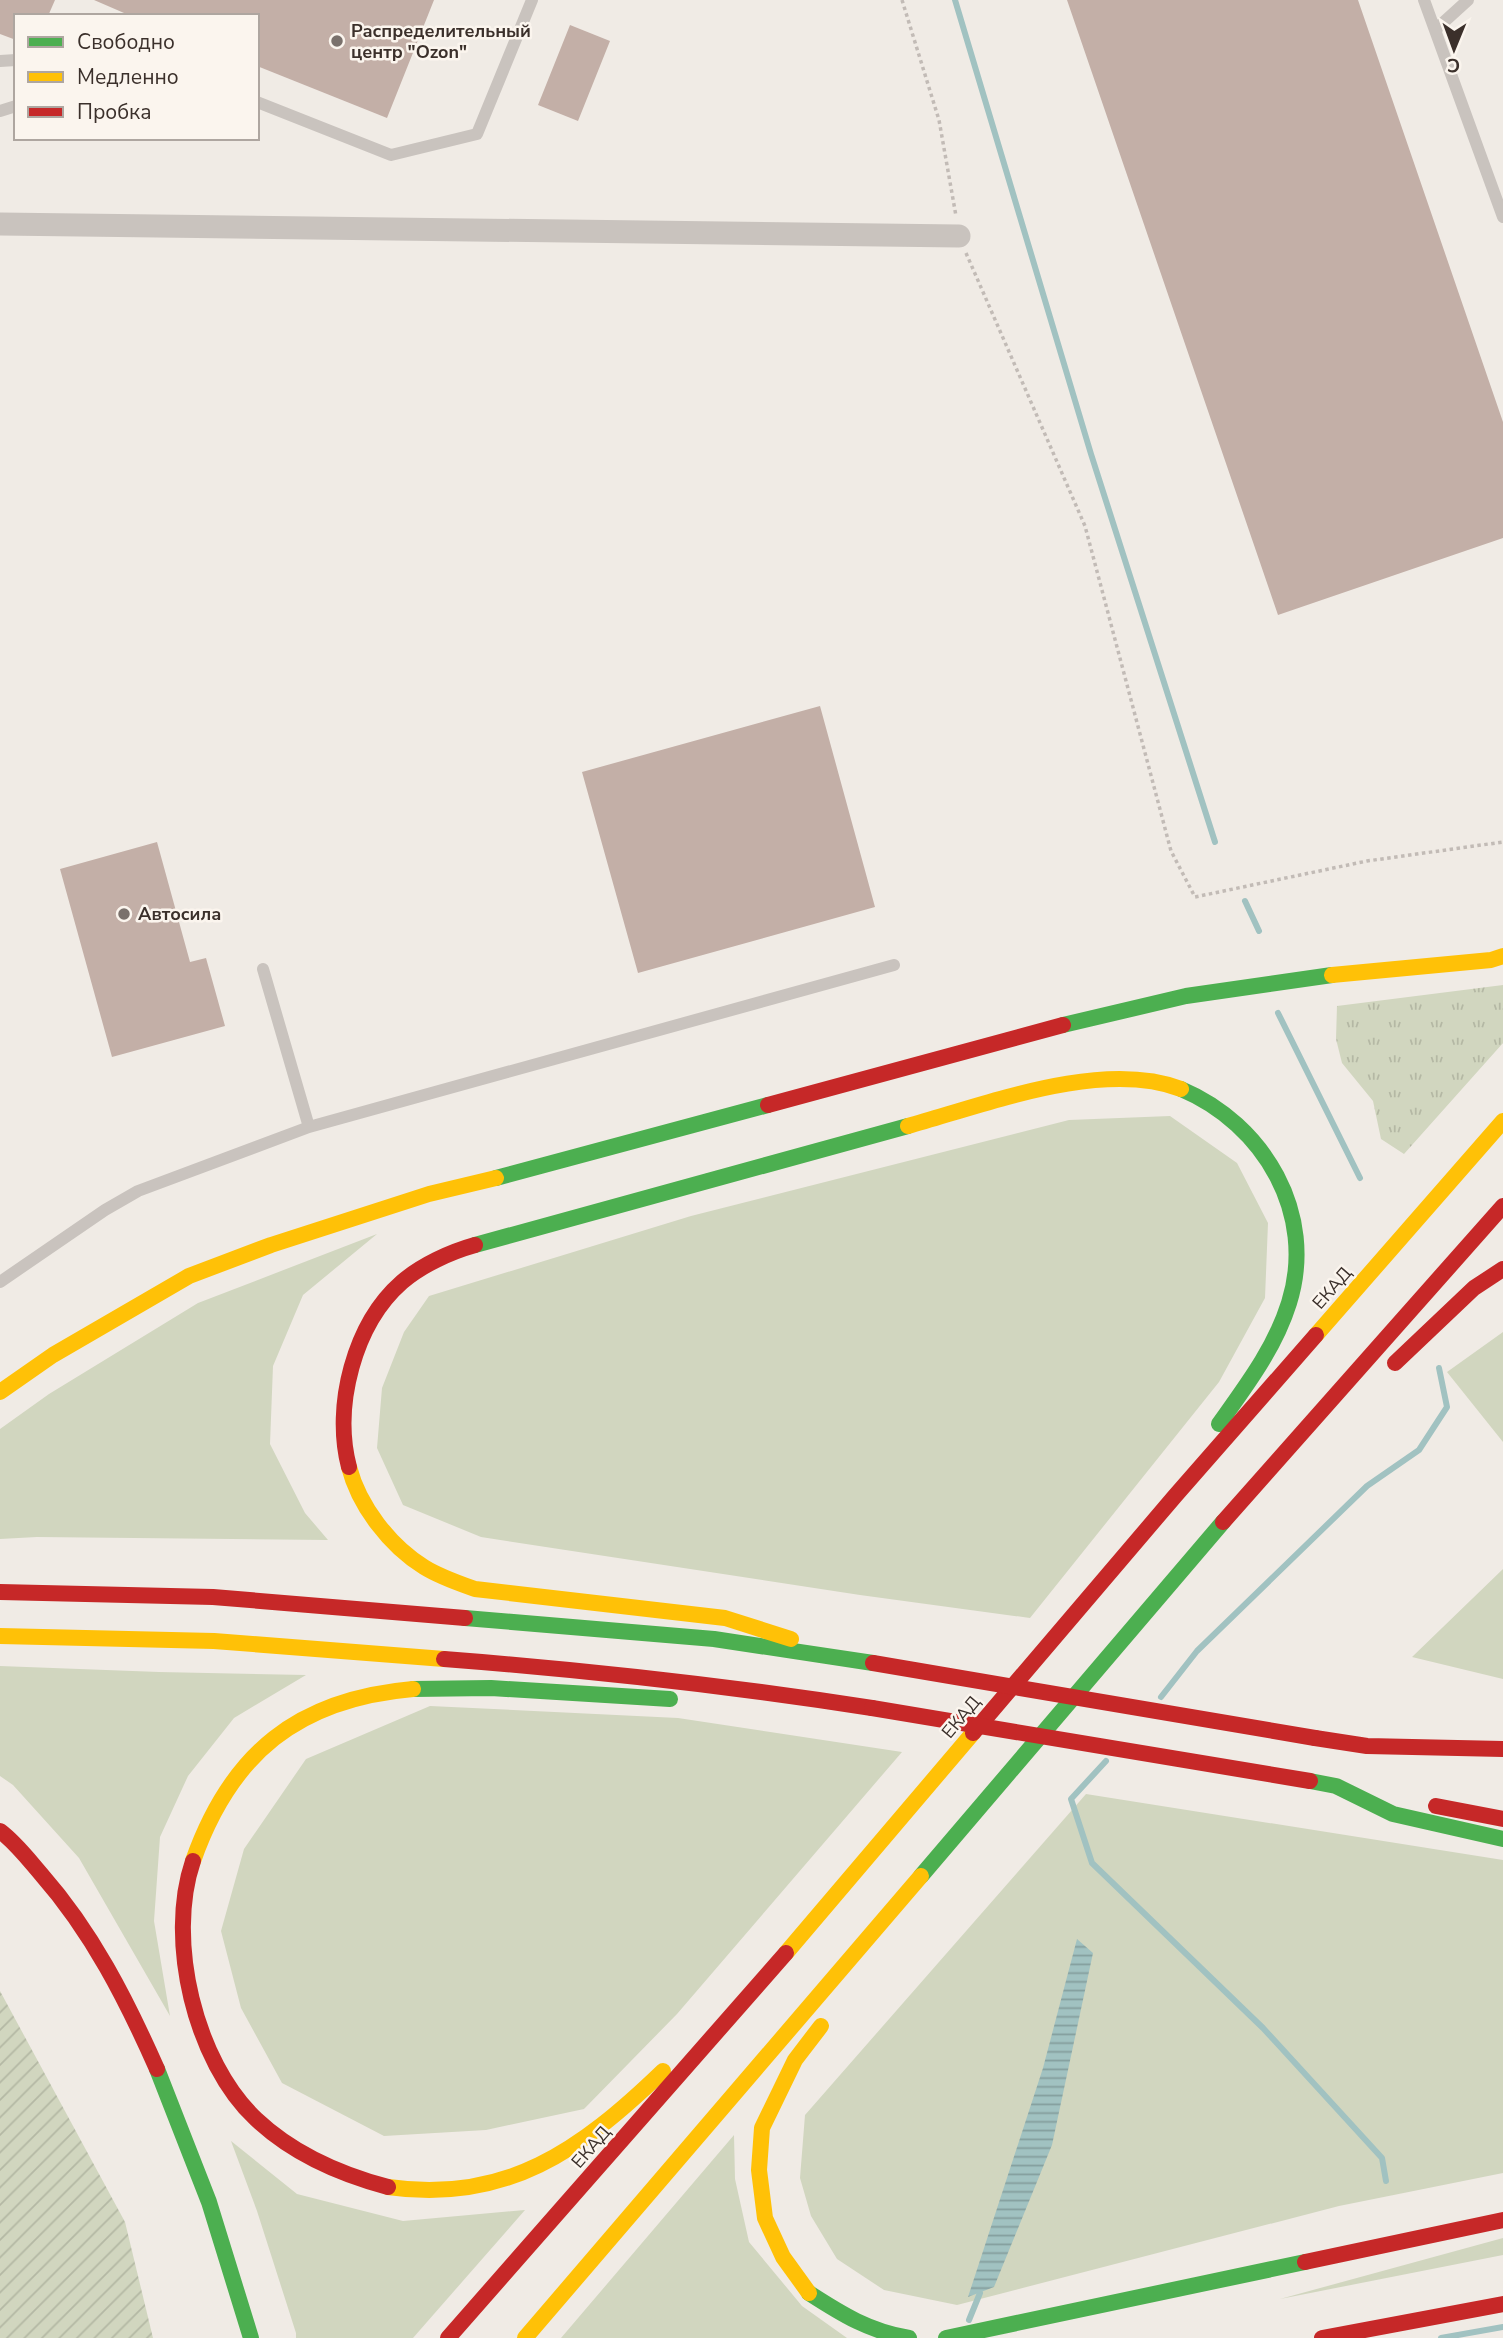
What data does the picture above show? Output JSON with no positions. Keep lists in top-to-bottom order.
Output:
{
  "streets": {
    "main road": ["ЕКАД"]
  },
  "places": ["Распределительный центр \"Ozon\"", "Автосила"],
  "legend": ["Свободно", "Медленно", "Пробка"],
  "north": "bottom"
}
